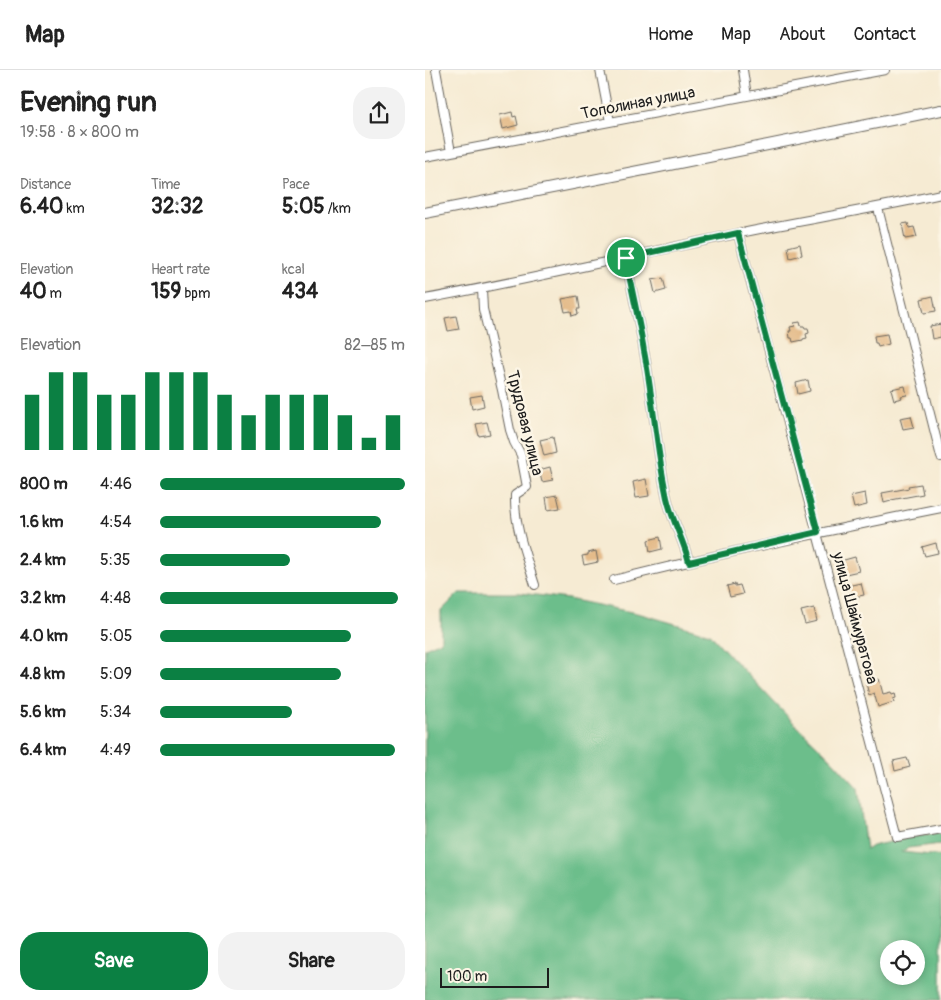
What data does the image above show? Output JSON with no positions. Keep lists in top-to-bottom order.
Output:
{
  "streets": {
    "street": ["Тополиная улица", "Трудовая улица", "улица Шаймуратова"]
  },
  "scale_bar": "100 m",
  "page": {
    "header": "Map",
    "nav": [
      "Home",
      "Map",
      "About",
      "Contact"
    ],
    "heading": ["Evening run", "19:58 · 8 × 800 m"],
    "stats": [
      ["Distance", "6.40 km"],
      ["Time", "32:32"],
      ["Pace", "5:05 /km"],
      ["Elevation", "40 m"],
      ["Heart rate", "159 bpm"],
      ["kcal", "434"]
    ],
    "chart": ["Elevation", "82–85 m"],
    "list": [
      {
        "name": "800 m",
        "note": "4:46"
      },
      {
        "name": "1.6 km",
        "note": "4:54"
      },
      {
        "name": "2.4 km",
        "note": "5:35"
      },
      {
        "name": "3.2 km",
        "note": "4:48"
      },
      {
        "name": "4.0 km",
        "note": "5:05"
      },
      {
        "name": "4.8 km",
        "note": "5:09"
      },
      {
        "name": "5.6 km",
        "note": "5:34"
      },
      {
        "name": "6.4 km",
        "note": "4:49"
      }
    ],
    "buttons": ["Save", "Share"],
    "scale": "100 m"
  }
}
